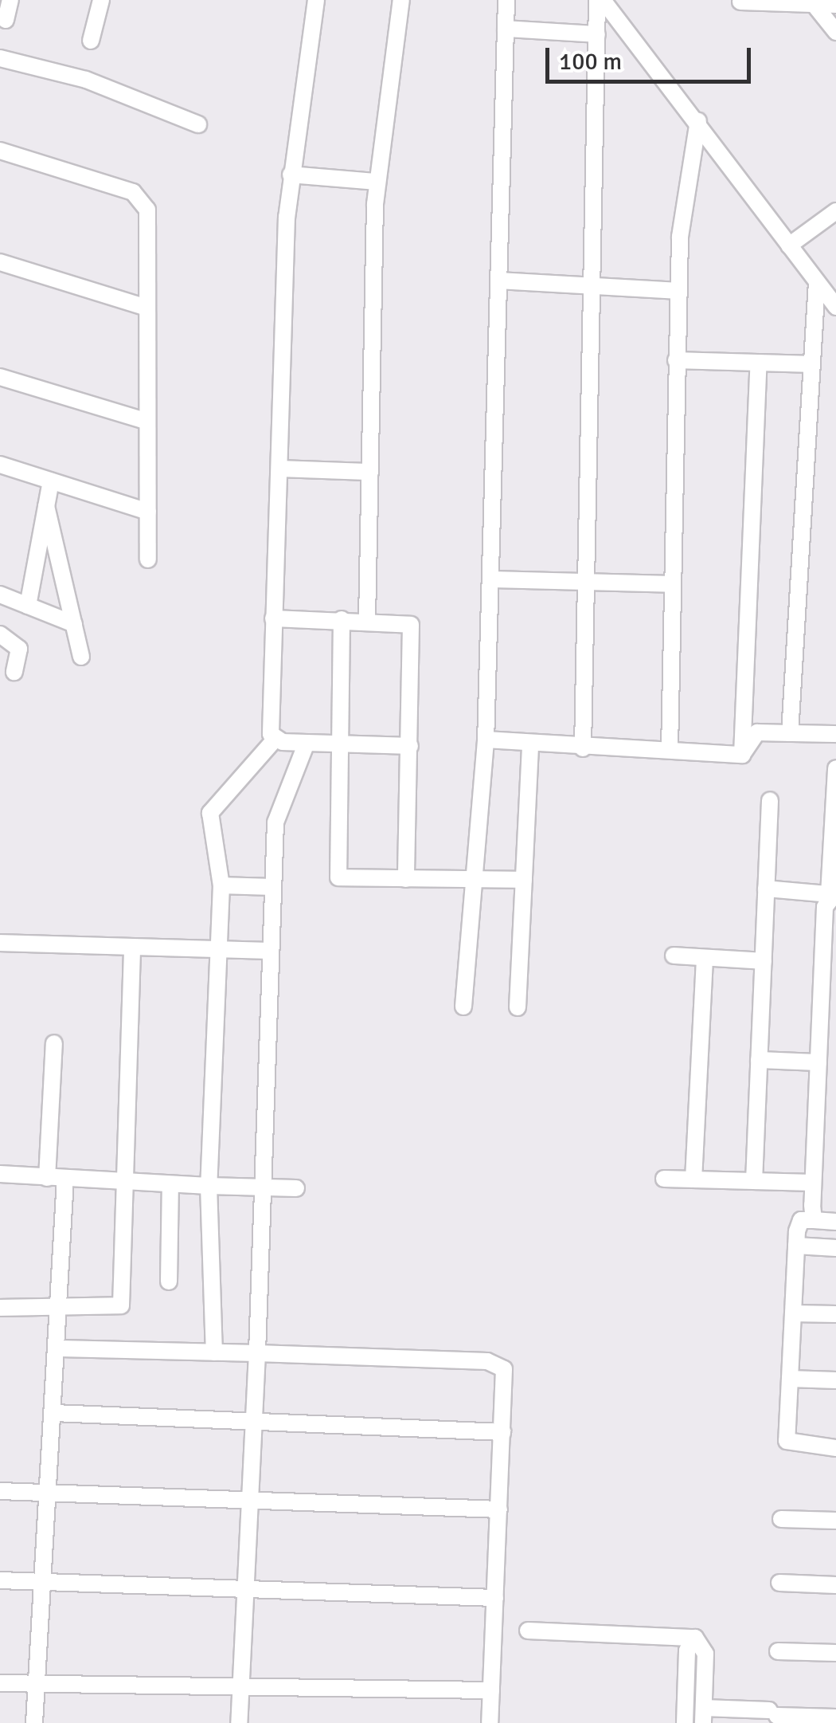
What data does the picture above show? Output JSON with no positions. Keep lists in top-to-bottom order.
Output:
{
  "scale_bar": "100 m"
}
